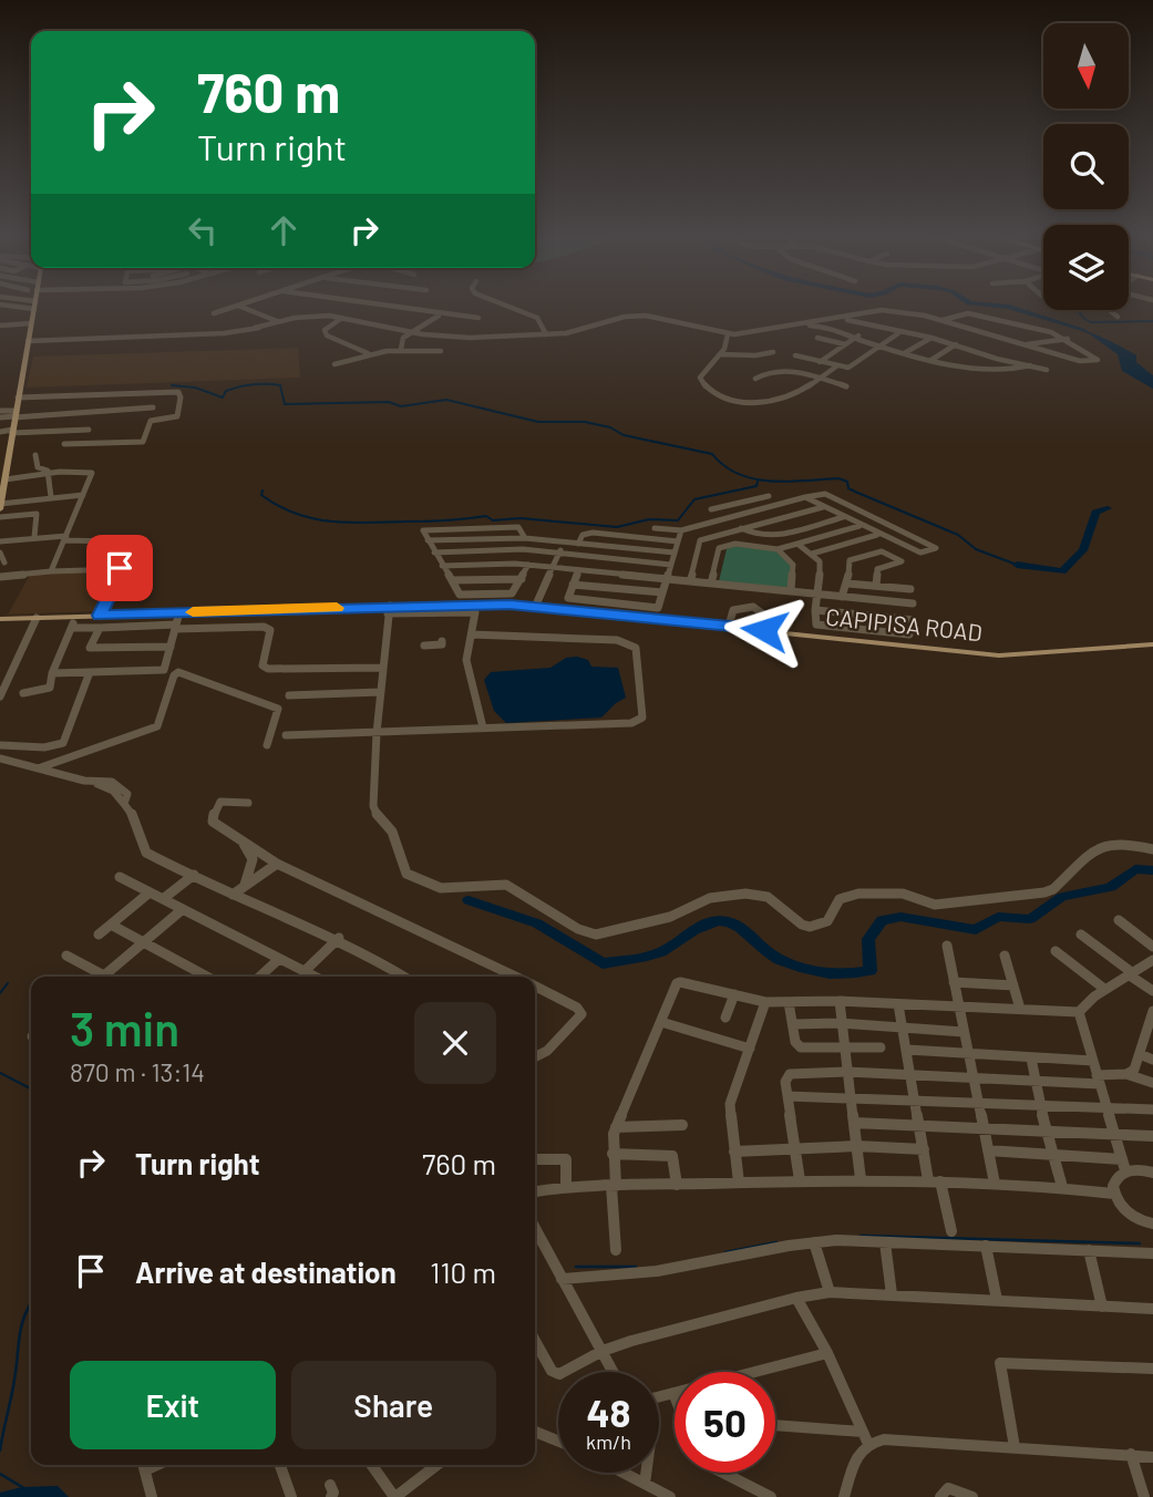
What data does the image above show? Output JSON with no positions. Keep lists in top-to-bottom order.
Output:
{
  "streets": {
    "main road": ["CAPIPISA ROAD"]
  },
  "north": "bottom",
  "page": {
    "turn": ["760 m", "Turn right"],
    "heading": ["3 min", "870 m · 13:14"],
    "list": [
      {
        "name": "Turn right",
        "value": "760 m"
      },
      {
        "name": "Arrive at destination",
        "value": "110 m"
      }
    ],
    "buttons": ["Exit", "Share"],
    "speed": "48 km/h",
    "limit": "50"
  }
}
